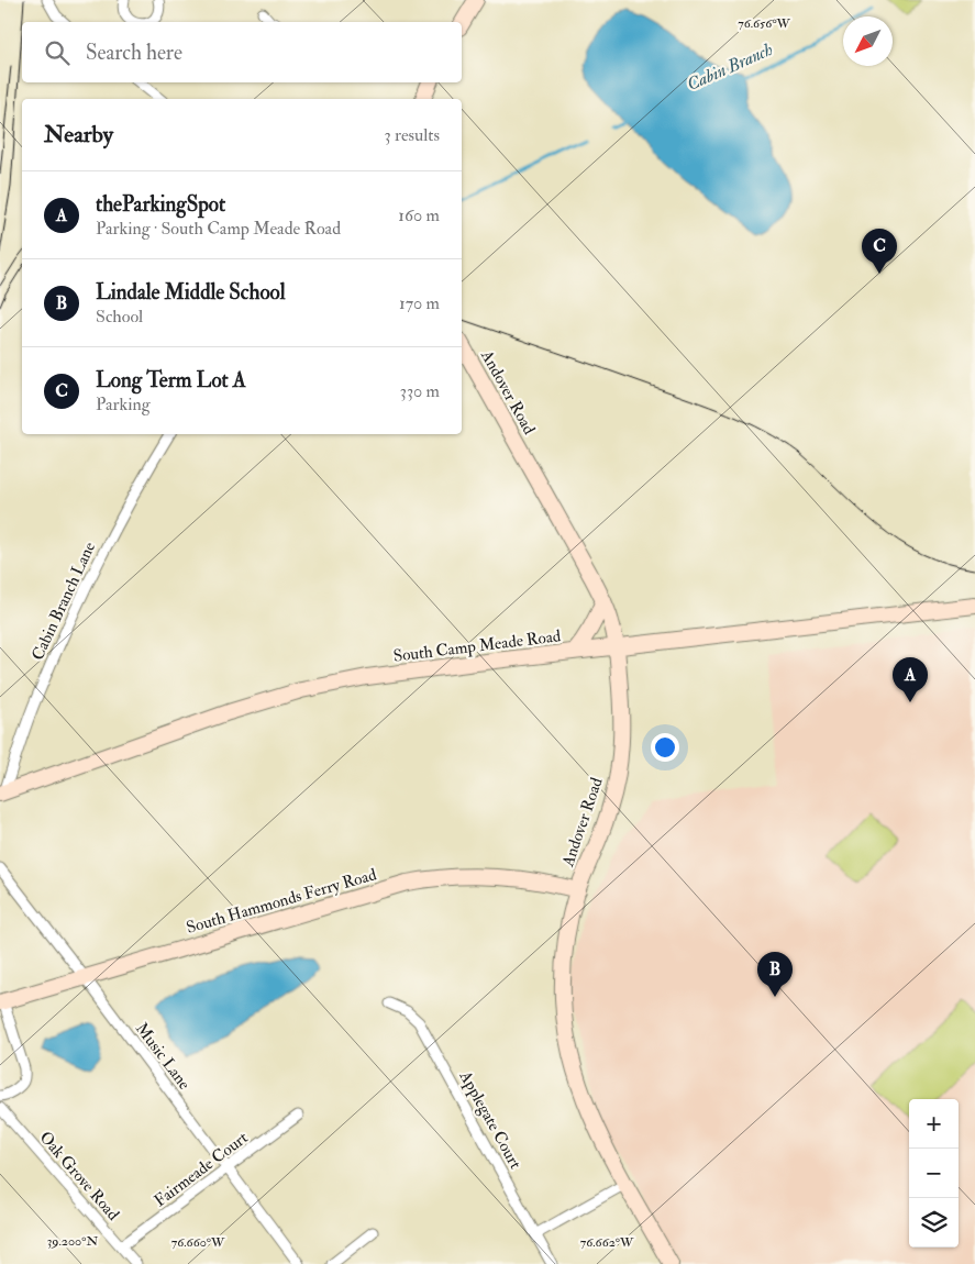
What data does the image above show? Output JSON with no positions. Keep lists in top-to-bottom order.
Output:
{
  "streets": {
    "main road": ["Andover Road", "South Camp Meade Road", "South Hammonds Ferry Road"],
    "street": [
      "Cabin Branch Lane",
      "Music Lane",
      "Applegate Court",
      "Fairmeade Court",
      "Oak Grove Road"
    ]
  },
  "crossings": [
    ["Andover Road", "South Camp Meade Road"],
    ["Andover Road", "South Hammonds Ferry Road"],
    ["Cabin Branch Lane", "South Camp Meade Road"],
    ["South Hammonds Ferry Road", "Music Lane"],
    ["Music Lane", "Fairmeade Court"],
    ["Fairmeade Court", "Oak Grove Road"]
  ],
  "water": ["Cabin Branch"],
  "north": "bottom left",
  "page": {
    "search": "Search here",
    "heading": ["Nearby", "3 results"],
    "list": [
      {
        "mark": "A",
        "name": "theParkingSpot",
        "note": "Parking · South Camp Meade Road",
        "value": "160 m"
      },
      {
        "mark": "B",
        "name": "Lindale Middle School",
        "note": "School",
        "value": "170 m"
      },
      {
        "mark": "C",
        "name": "Long Term Lot A",
        "note": "Parking",
        "value": "330 m"
      }
    ],
    "pins": ["C", "A", "B"],
    "map_buttons": ["+", "−"]
  },
  "coordinates": [
    "76.656°W",
    "39.200°N",
    "76.660°W",
    "76.662°W"
  ]
}
